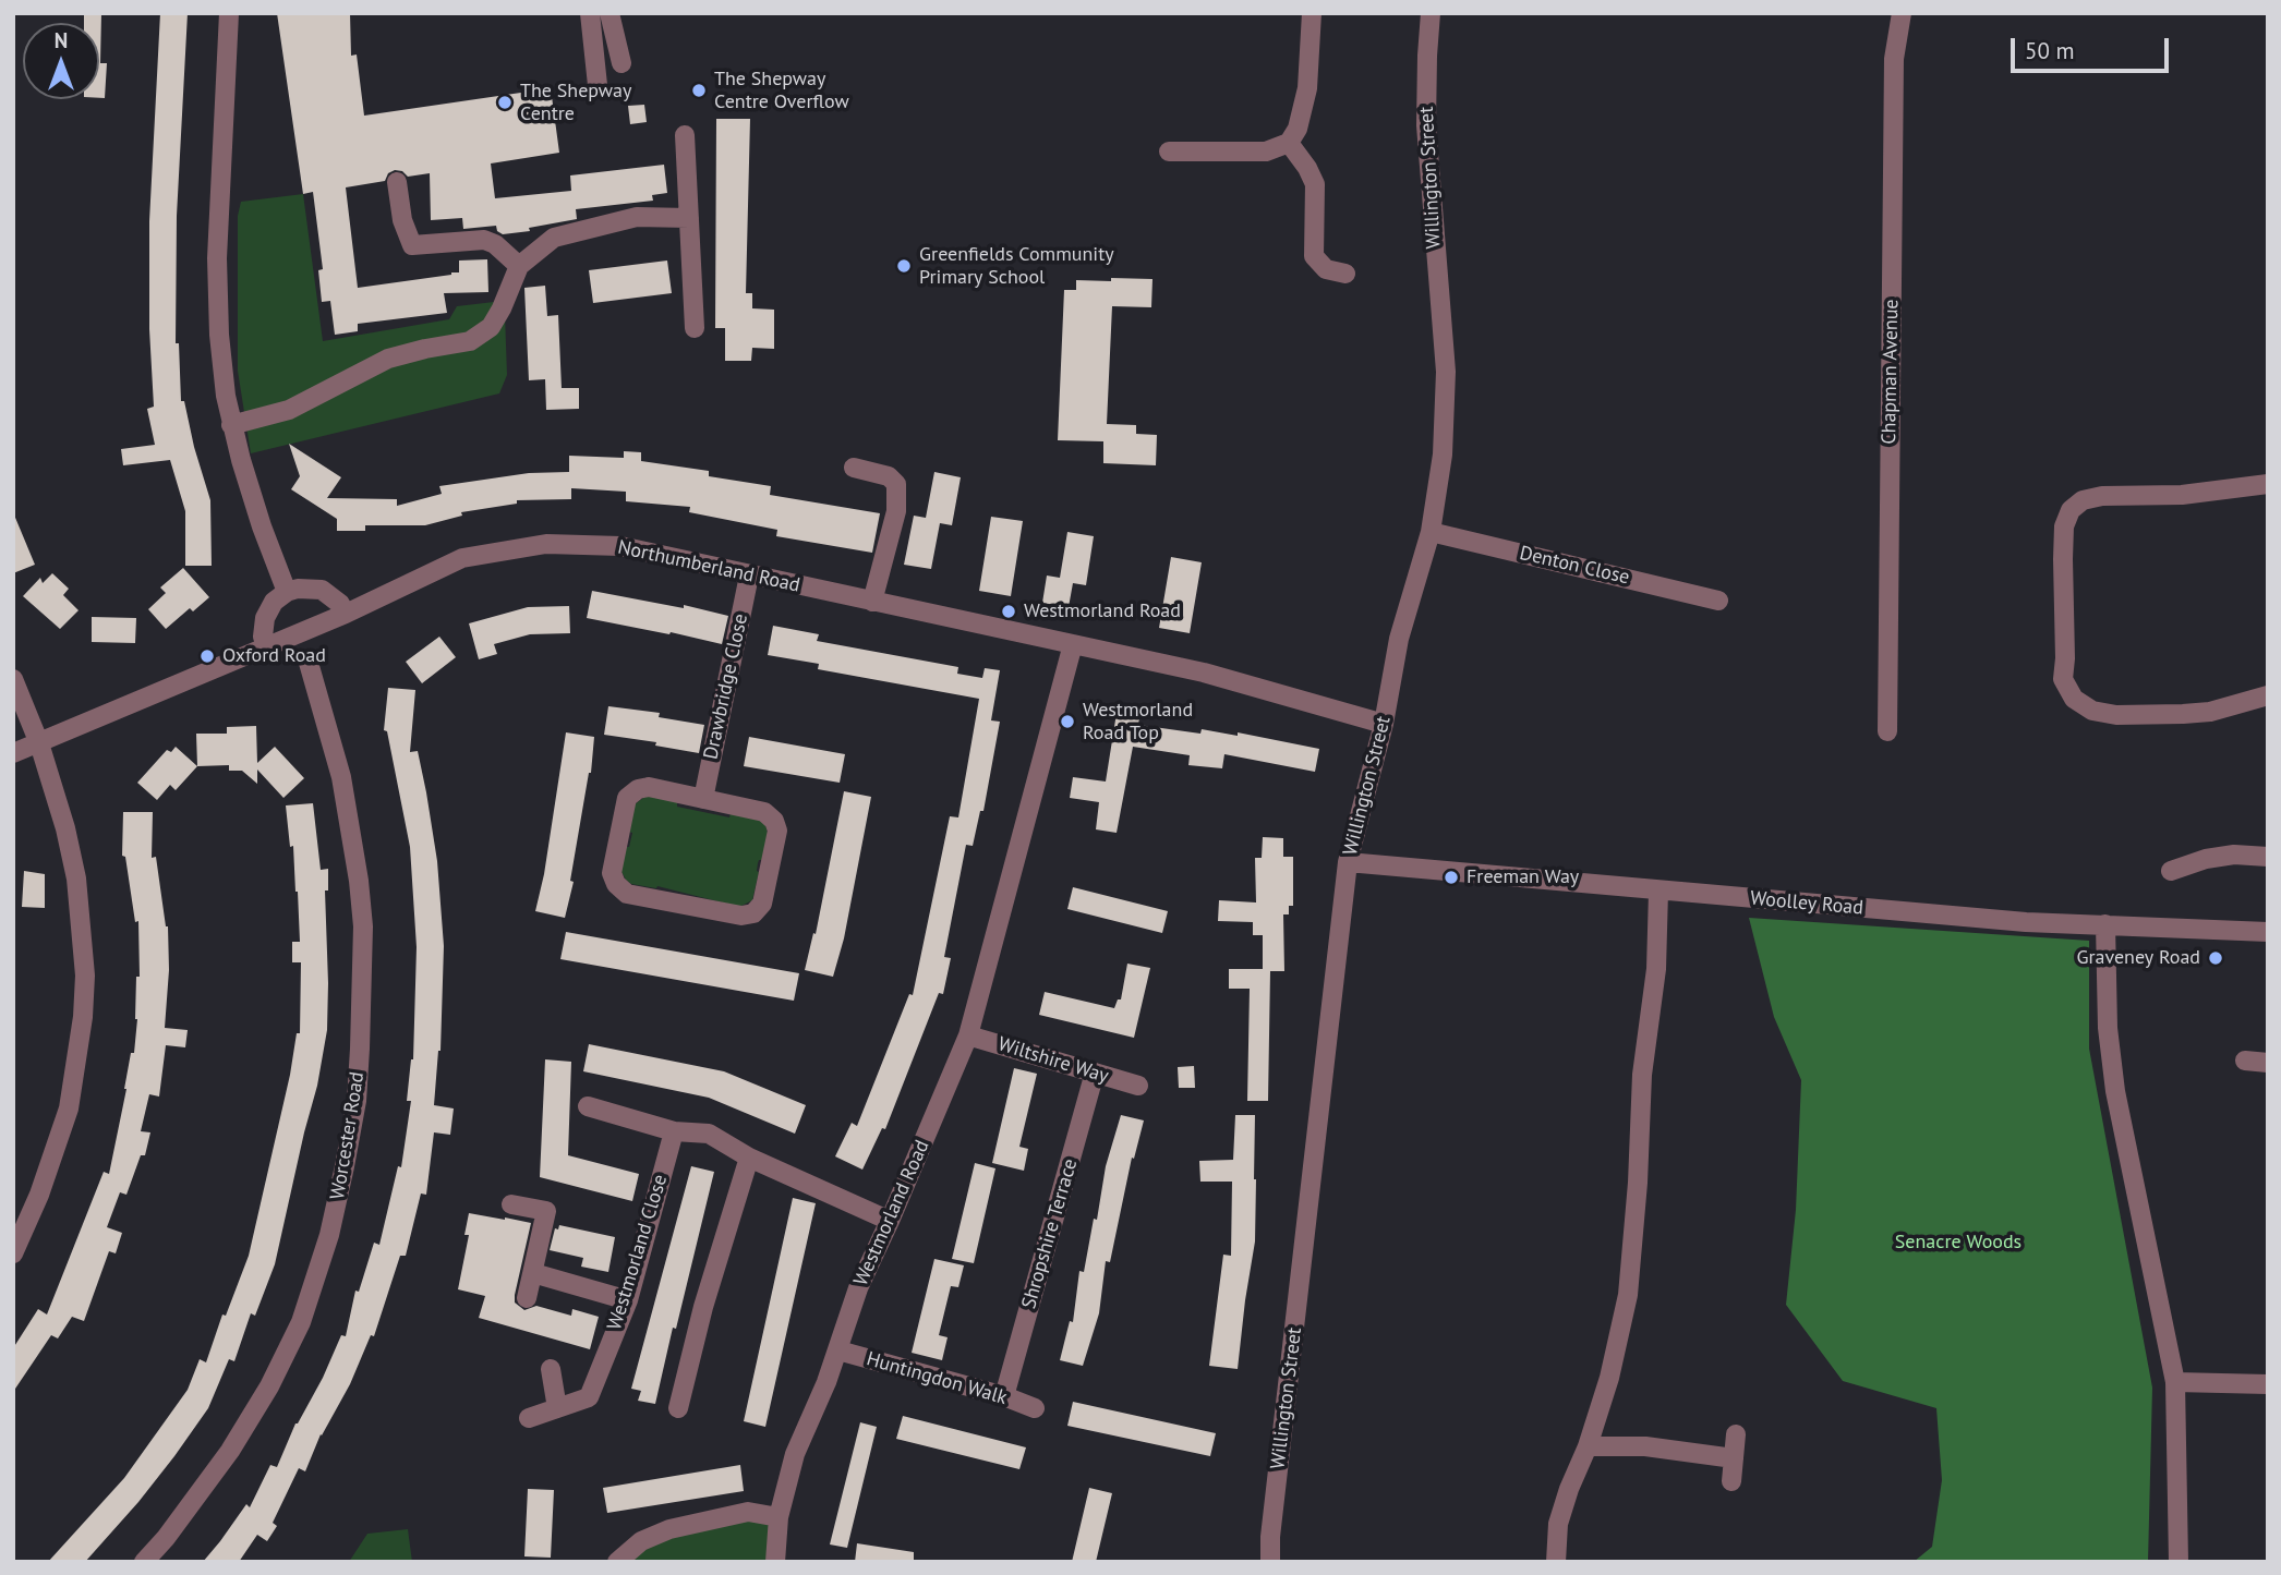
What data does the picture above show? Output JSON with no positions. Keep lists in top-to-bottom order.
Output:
{
  "streets": {
    "street": [
      "Willington Street",
      "Chapman Avenue",
      "Denton Close",
      "Northumberland Road",
      "Drawbridge Close",
      "Woolley Road",
      "Wiltshire Way",
      "Worcester Road",
      "Westmorland Road",
      "Shropshire Terrace",
      "Westmorland Close",
      "Huntingdon Walk"
    ]
  },
  "crossings": [
    ["Willington Street", "Denton Close"],
    ["Willington Street", "Northumberland Road"],
    ["Willington Street", "Woolley Road"],
    ["Northumberland Road", "Drawbridge Close"],
    ["Northumberland Road", "Westmorland Road"],
    ["Wiltshire Way", "Westmorland Road"],
    ["Wiltshire Way", "Shropshire Terrace"],
    ["Westmorland Road", "Huntingdon Walk"],
    ["Shropshire Terrace", "Huntingdon Walk"]
  ],
  "parks": ["Senacre Woods"],
  "places": [
    "The Shepway Centre Overflow",
    "The Shepway Centre",
    "Greenfields Community Primary School",
    "Westmorland Road",
    "Oxford Road",
    "Westmorland Road Top",
    "Freeman Way",
    "Graveney Road"
  ],
  "scale_bar": "50 m",
  "north": "top"
}
